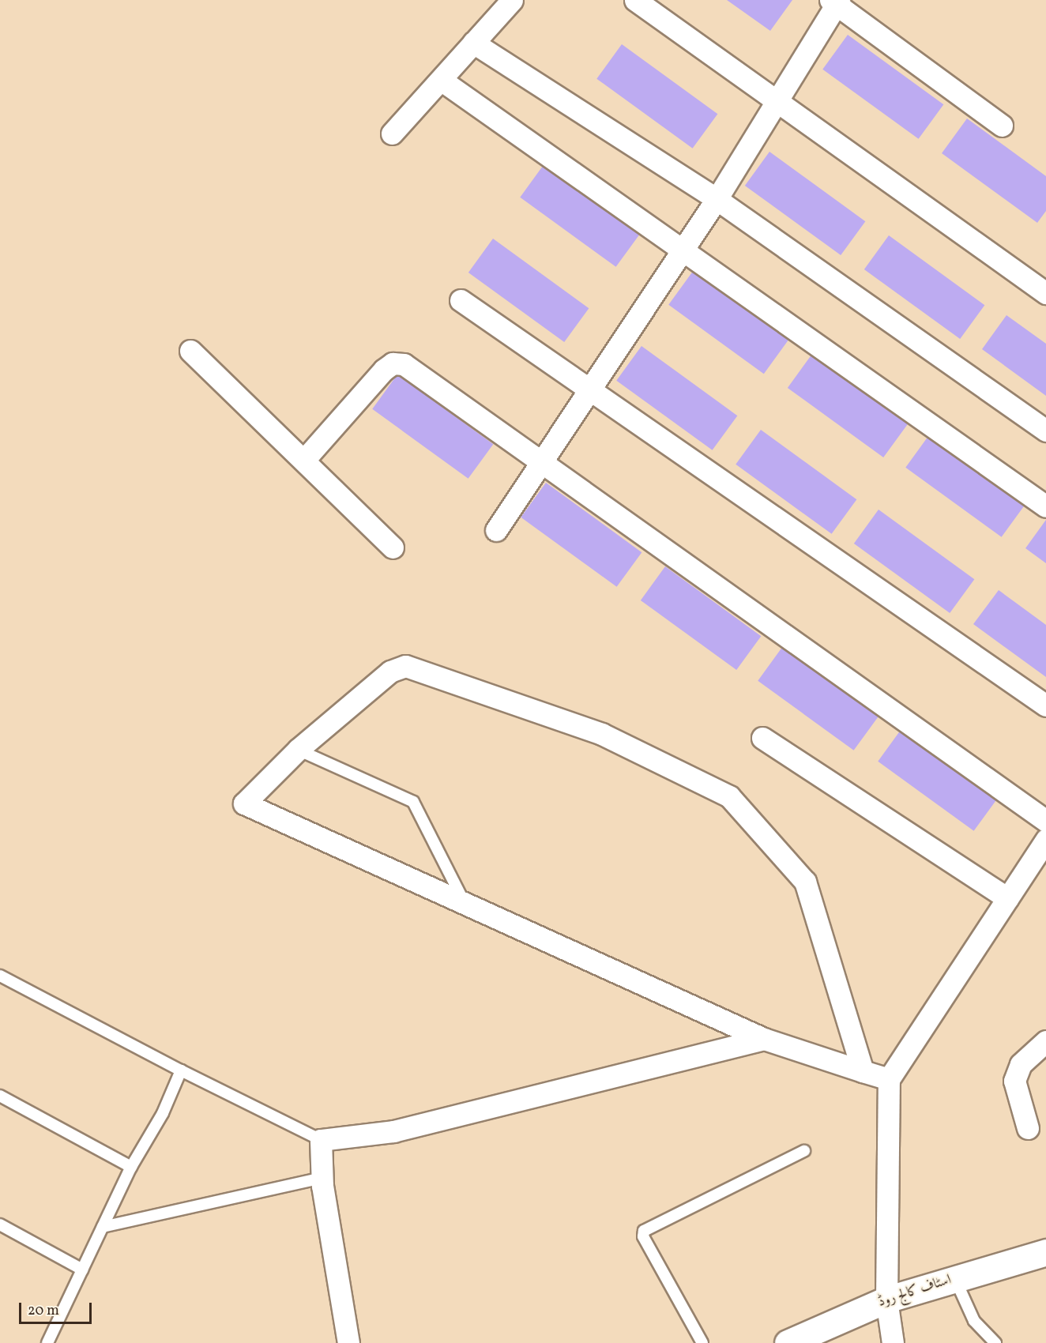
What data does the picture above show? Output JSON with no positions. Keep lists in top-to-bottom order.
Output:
{
  "streets": {
    "street": ["اسٹاف کالج روڈ"]
  },
  "scale_bar": "20 m"
}
